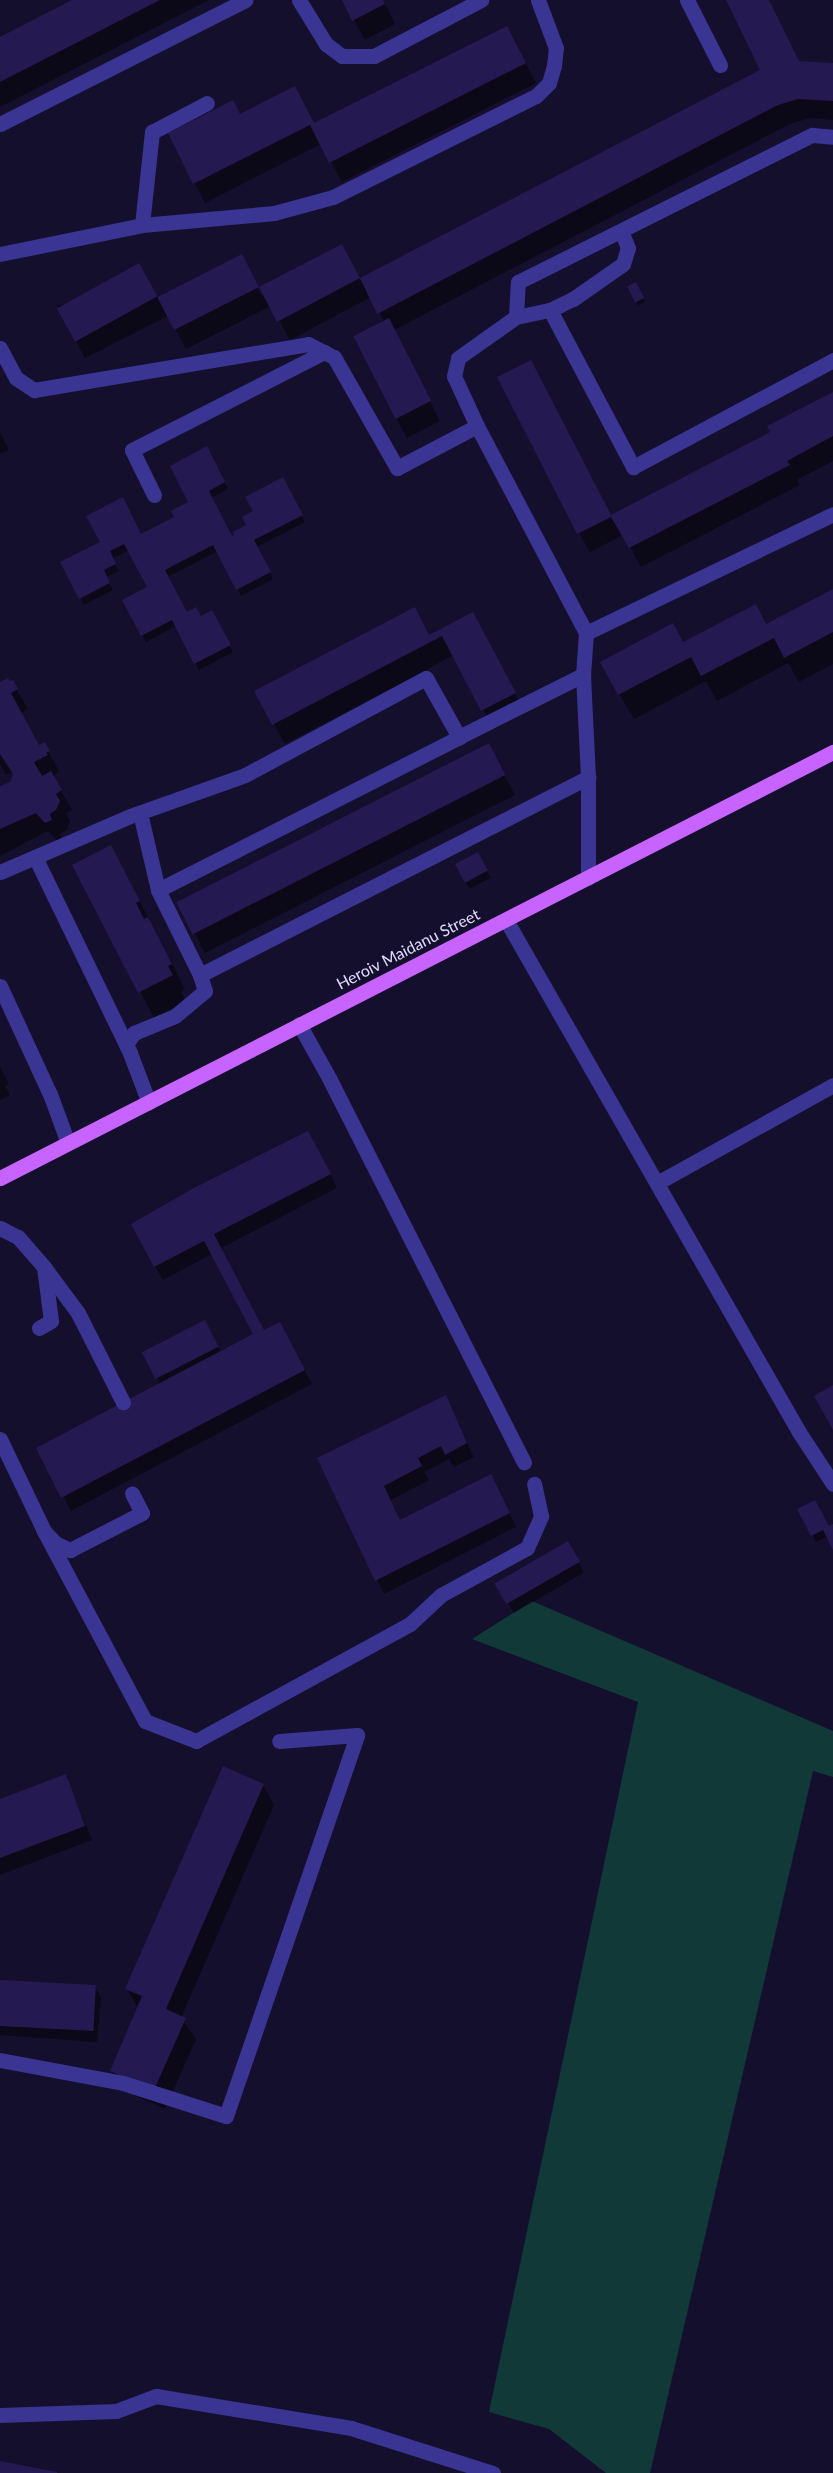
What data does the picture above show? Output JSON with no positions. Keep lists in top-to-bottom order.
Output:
{
  "streets": {
    "main road": ["Heroiv Maidanu Street"]
  }
}
